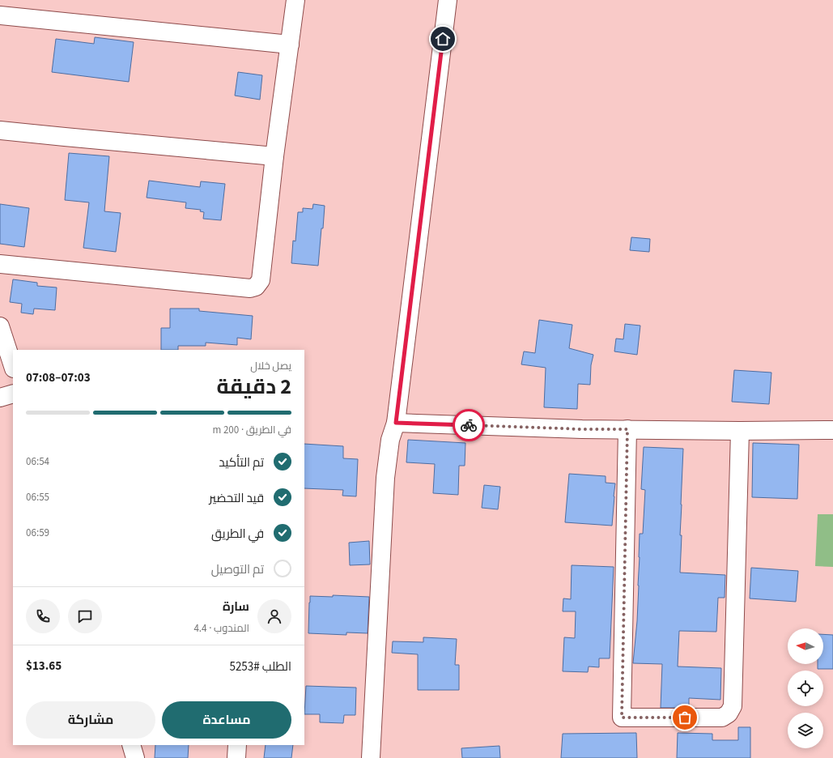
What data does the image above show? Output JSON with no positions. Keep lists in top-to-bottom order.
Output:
{
  "north": "left",
  "page": {
    "heading": ["2 دقيقة", "يصل خلال", "07:03–07:08"],
    "panel": [
      "سارة",
      "المندوب · 4.4",
      "الطلب #5253",
      "$13.65"
    ],
    "bar": "في الطريق · 200 m",
    "list": [
      ["تم التأكيد", "06:54"],
      ["قيد التحضير", "06:55"],
      ["في الطريق", "06:59"],
      "تم التوصيل"
    ],
    "buttons": ["مساعدة", "مشاركة"]
  }
}
